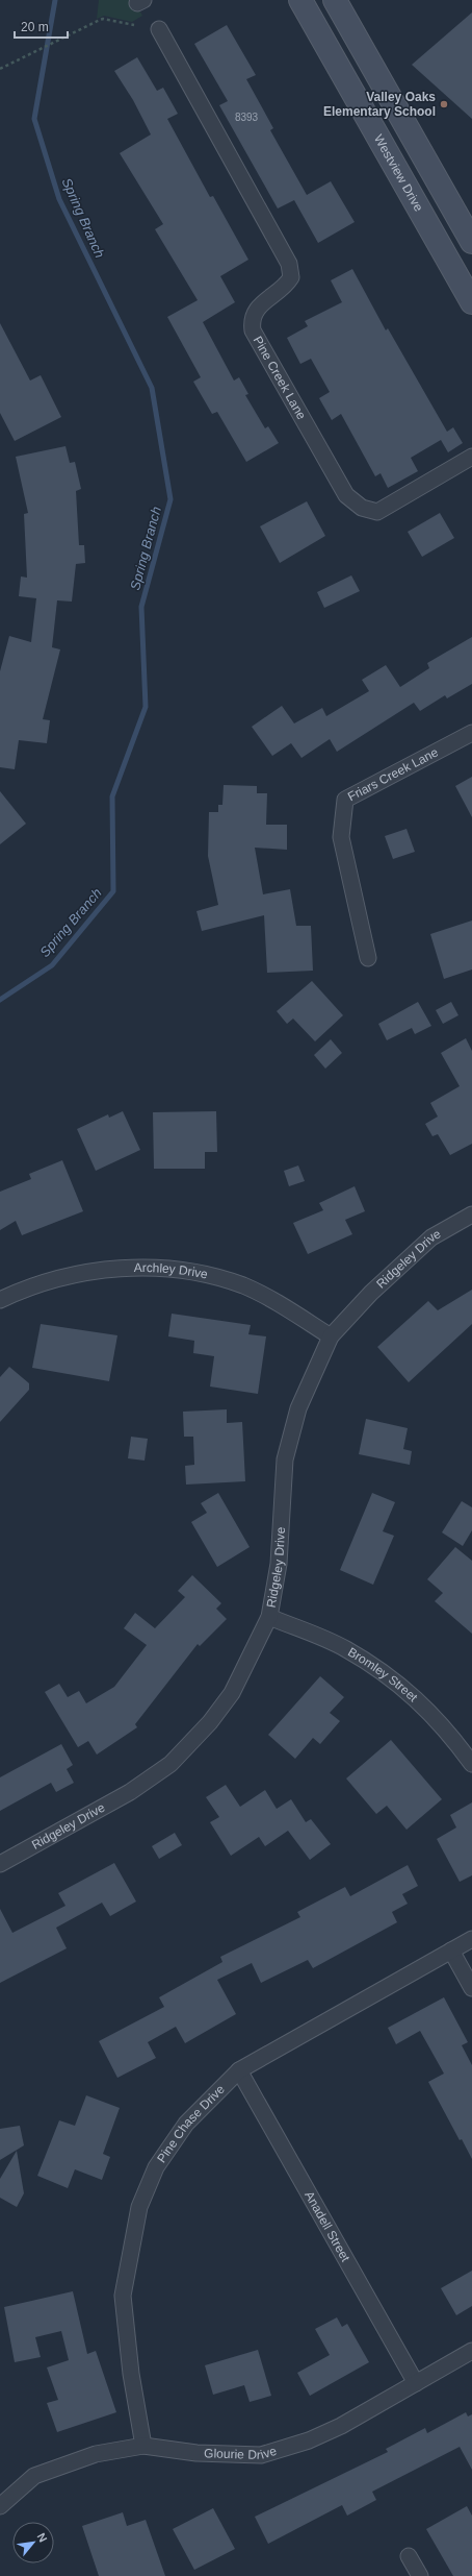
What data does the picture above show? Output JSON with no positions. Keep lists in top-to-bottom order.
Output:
{
  "streets": {
    "main road": ["Westview Drive"],
    "street": [
      "Pine Creek Lane",
      "Friars Creek Lane",
      "Ridgeley Drive",
      "Archley Drive",
      "Bromley Street",
      "Pine Chase Drive",
      "Anadell Street",
      "Glourie Drive"
    ]
  },
  "crossings": [
    ["Ridgeley Drive", "Archley Drive"],
    ["Ridgeley Drive", "Bromley Street"],
    ["Pine Chase Drive", "Anadell Street"],
    ["Pine Chase Drive", "Glourie Drive"],
    ["Anadell Street", "Glourie Drive"]
  ],
  "water": ["Spring Branch"],
  "places": ["Valley Oaks Elementary School"],
  "house_numbers": ["8393"],
  "scale_bar": "20 m",
  "north": "top right"
}
